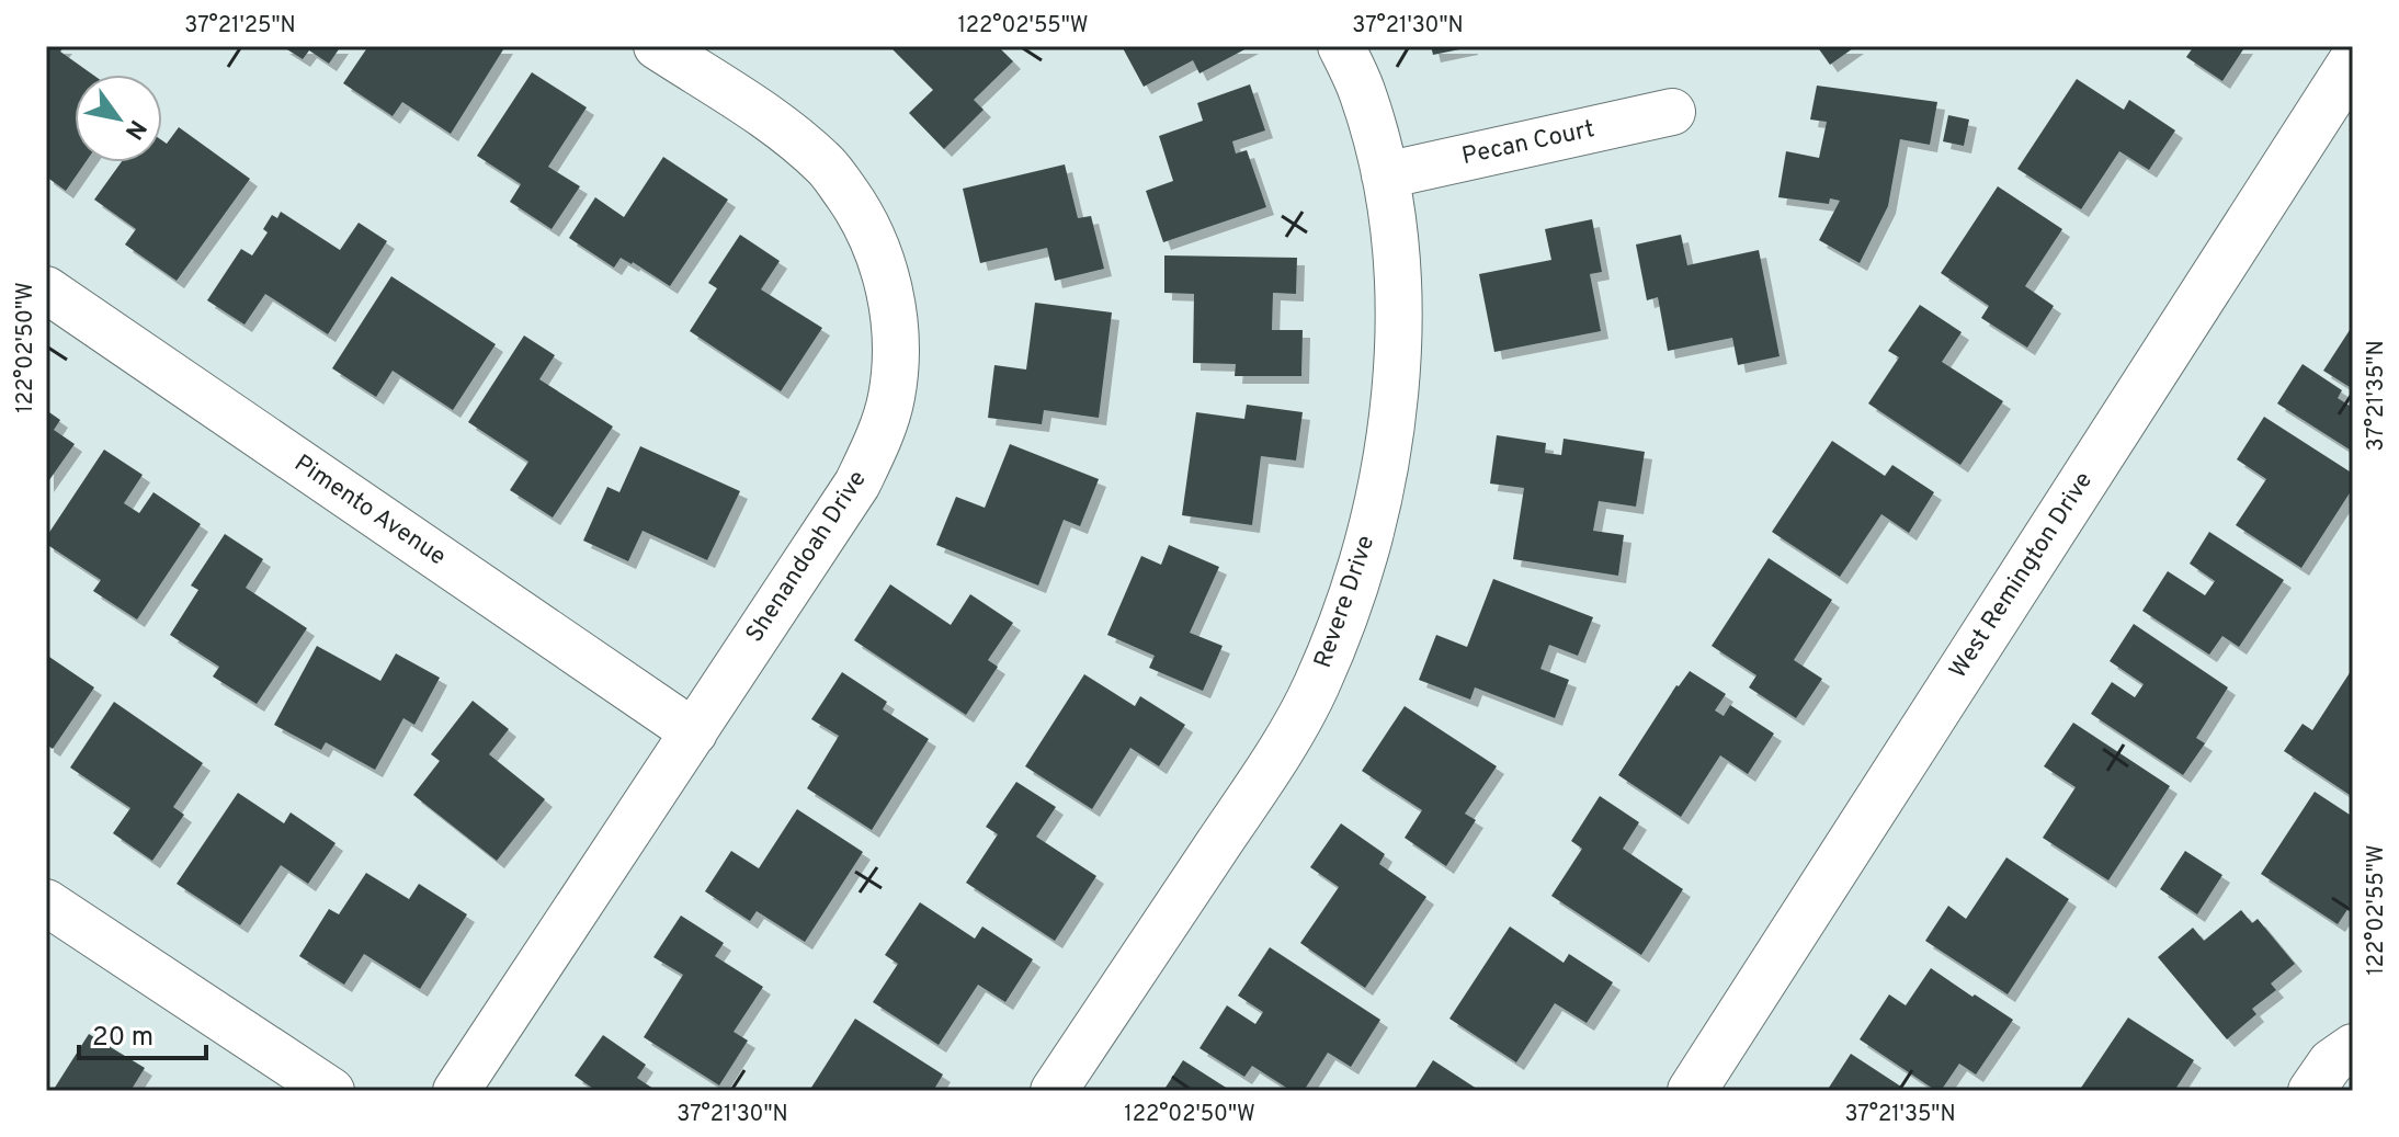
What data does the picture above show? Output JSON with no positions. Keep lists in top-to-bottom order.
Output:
{
  "streets": {
    "street": [
      "Pecan Court",
      "Pimento Avenue",
      "Shenandoah Drive",
      "West Remington Drive",
      "Revere Drive"
    ]
  },
  "crossings": [
    ["Pecan Court", "Revere Drive"],
    ["Pimento Avenue", "Shenandoah Drive"]
  ],
  "scale_bar": "20 m",
  "north": "bottom right",
  "coordinates": [
    "37°21'25\"N",
    "122°02'55\"W",
    "37°21'30\"N",
    "122°02'50\"W",
    "37°21'35\"N"
  ]
}
